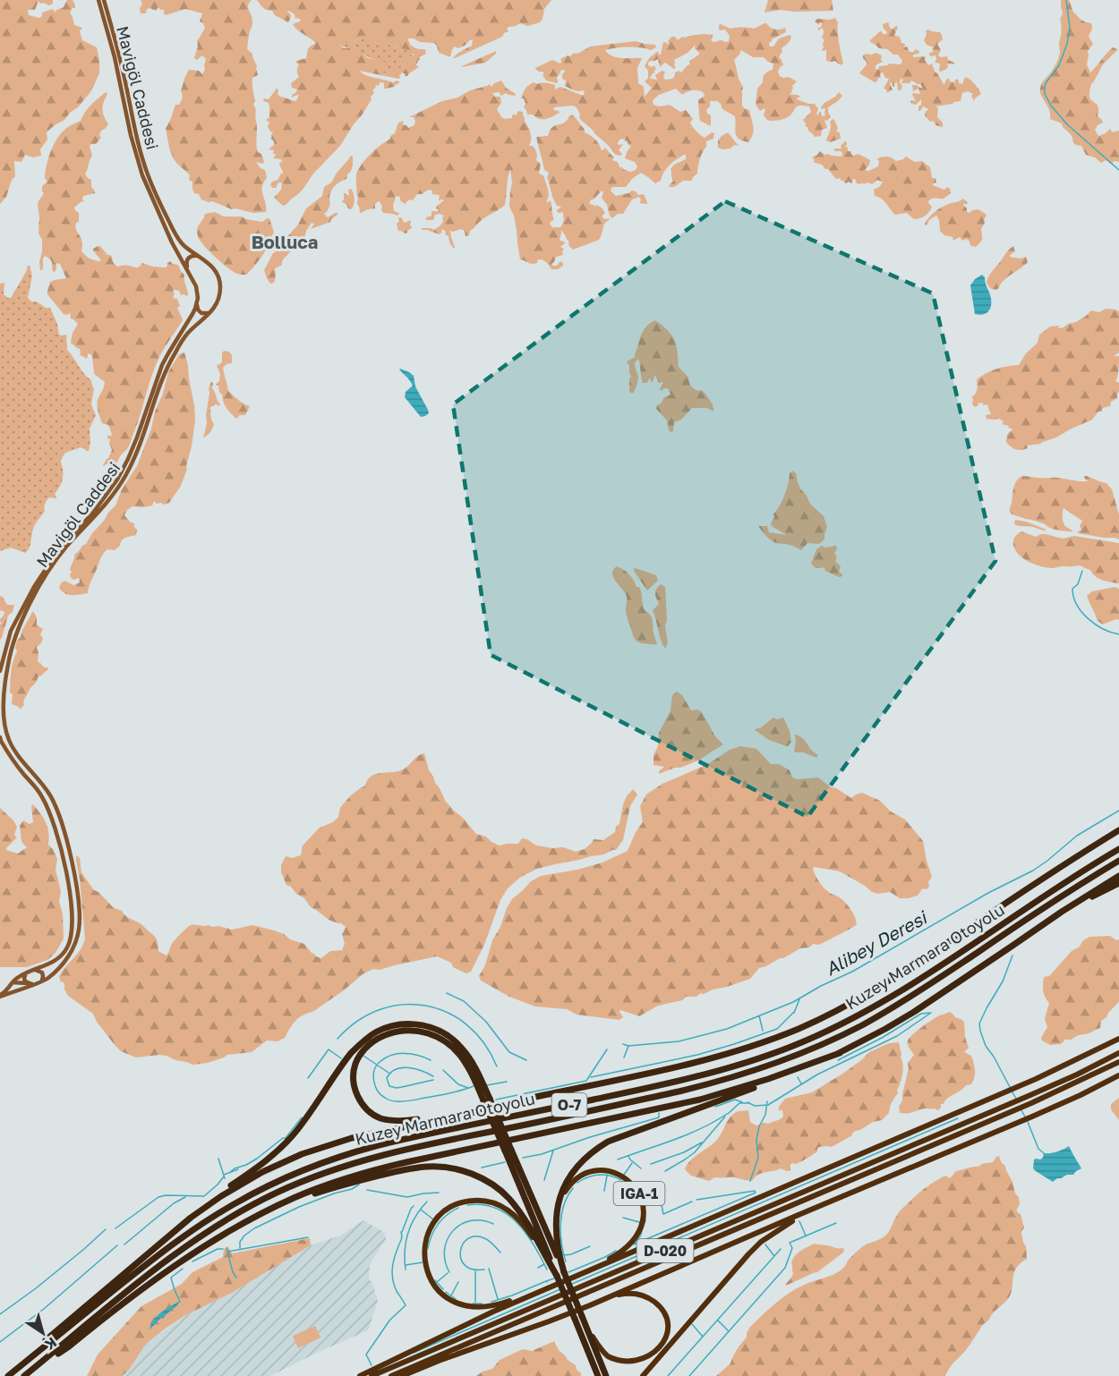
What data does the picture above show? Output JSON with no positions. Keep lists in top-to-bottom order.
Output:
{
  "streets": {
    "highway": [
      "Kuzey Marmara Otoyolu",
      "O-7",
      "IGA-1",
      "D-020"
    ],
    "main road": ["Mavigöl Caddesi"]
  },
  "districts": ["Bolluca"],
  "water": ["Alibey Deresi"],
  "north": "bottom right"
}
